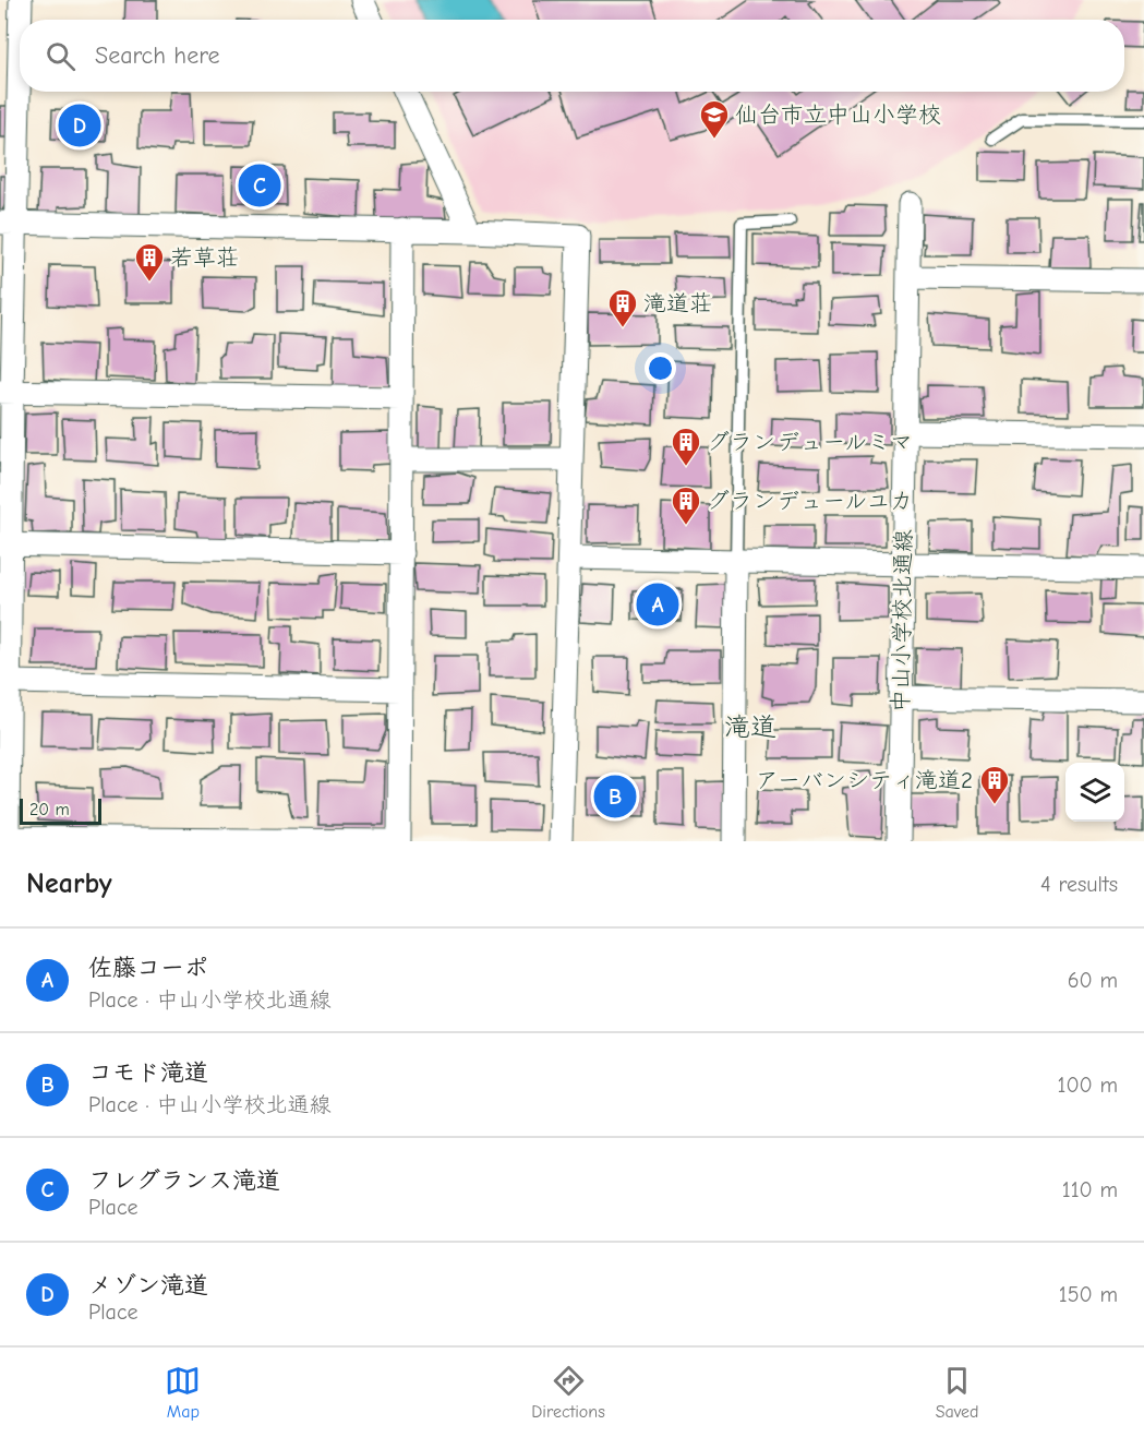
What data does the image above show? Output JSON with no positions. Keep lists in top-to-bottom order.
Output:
{
  "streets": {
    "street": ["中山小学校北通線"]
  },
  "districts": ["滝道"],
  "places": {
    "school or university": ["仙台市立中山小学校"],
    "building": [
      "若草荘",
      "滝道荘",
      "グランデュールミマ",
      "グランデュールユカ",
      "アーバンシティ滝道2"
    ]
  },
  "scale_bar": "20 m",
  "page": {
    "search": "Search here",
    "pins": [
      "D",
      "C",
      "A",
      "B"
    ],
    "scale": "20 m",
    "heading": ["Nearby", "4 results"],
    "list": [
      {
        "mark": "A",
        "name": "佐藤コーポ",
        "note": "Place · 中山小学校北通線",
        "value": "60 m"
      },
      {
        "mark": "B",
        "name": "コモド滝道",
        "note": "Place · 中山小学校北通線",
        "value": "100 m"
      },
      {
        "mark": "C",
        "name": "フレグランス滝道",
        "note": "Place",
        "value": "110 m"
      },
      {
        "mark": "D",
        "name": "メゾン滝道",
        "note": "Place",
        "value": "150 m"
      }
    ],
    "nav": ["Map", "Directions", "Saved"]
  }
}
